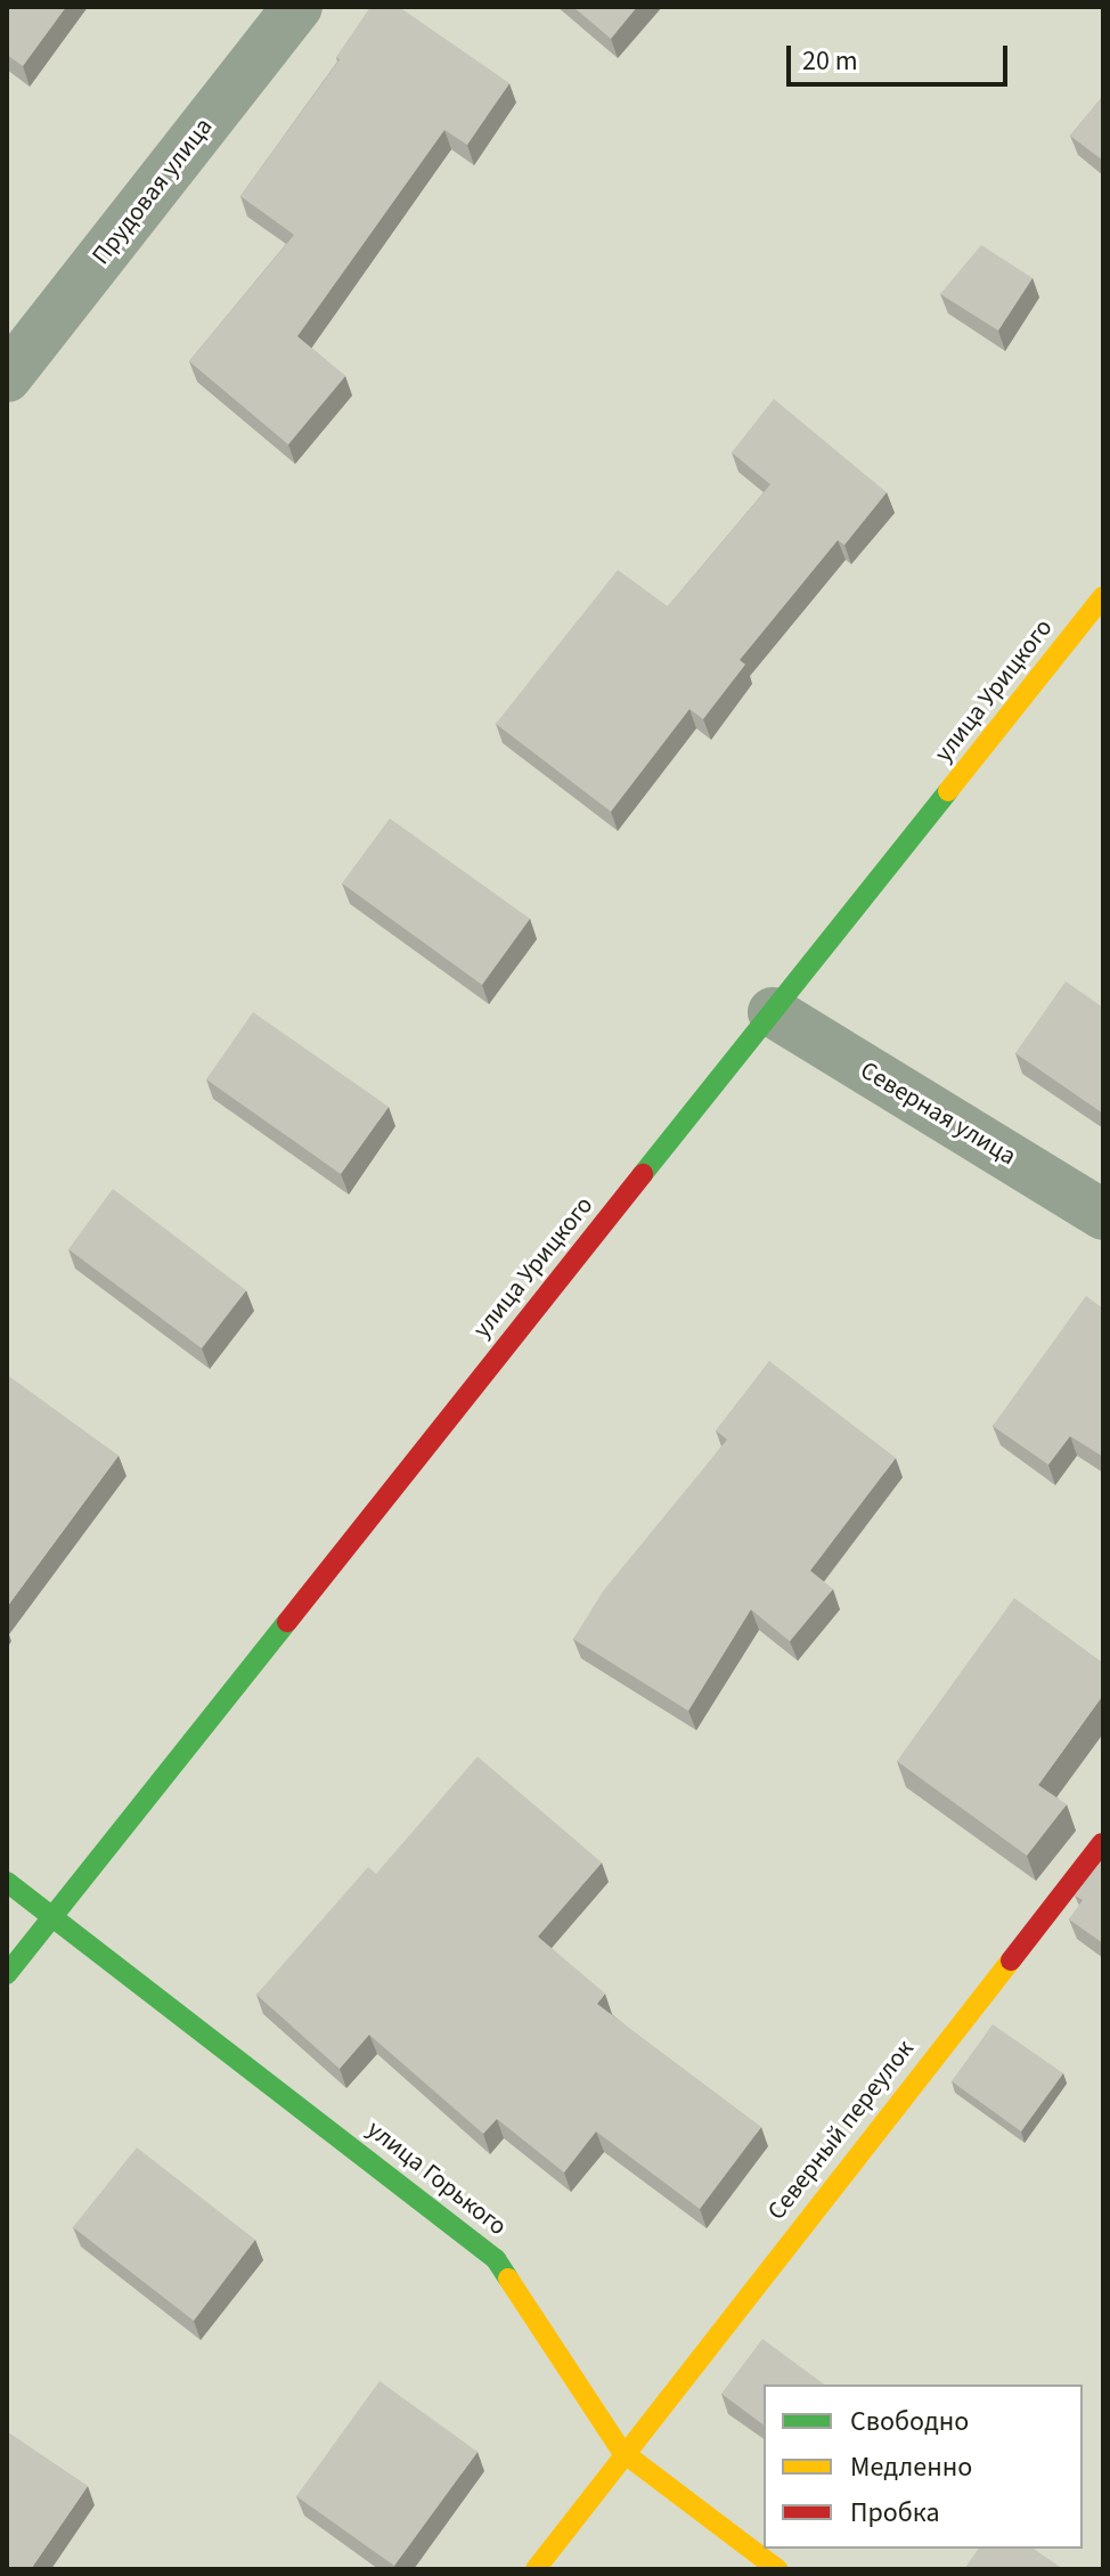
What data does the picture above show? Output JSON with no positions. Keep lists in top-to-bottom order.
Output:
{
  "streets": {
    "street": [
      "Прудовая улица",
      "улица Урицкого",
      "Северная улица",
      "Северный переулок",
      "улица Горького"
    ]
  },
  "crossings": [
    ["улица Урицкого", "Северная улица"],
    ["улица Урицкого", "улица Горького"],
    ["Северный переулок", "улица Горького"]
  ],
  "legend": ["Свободно", "Медленно", "Пробка"],
  "scale_bar": "20 m"
}
